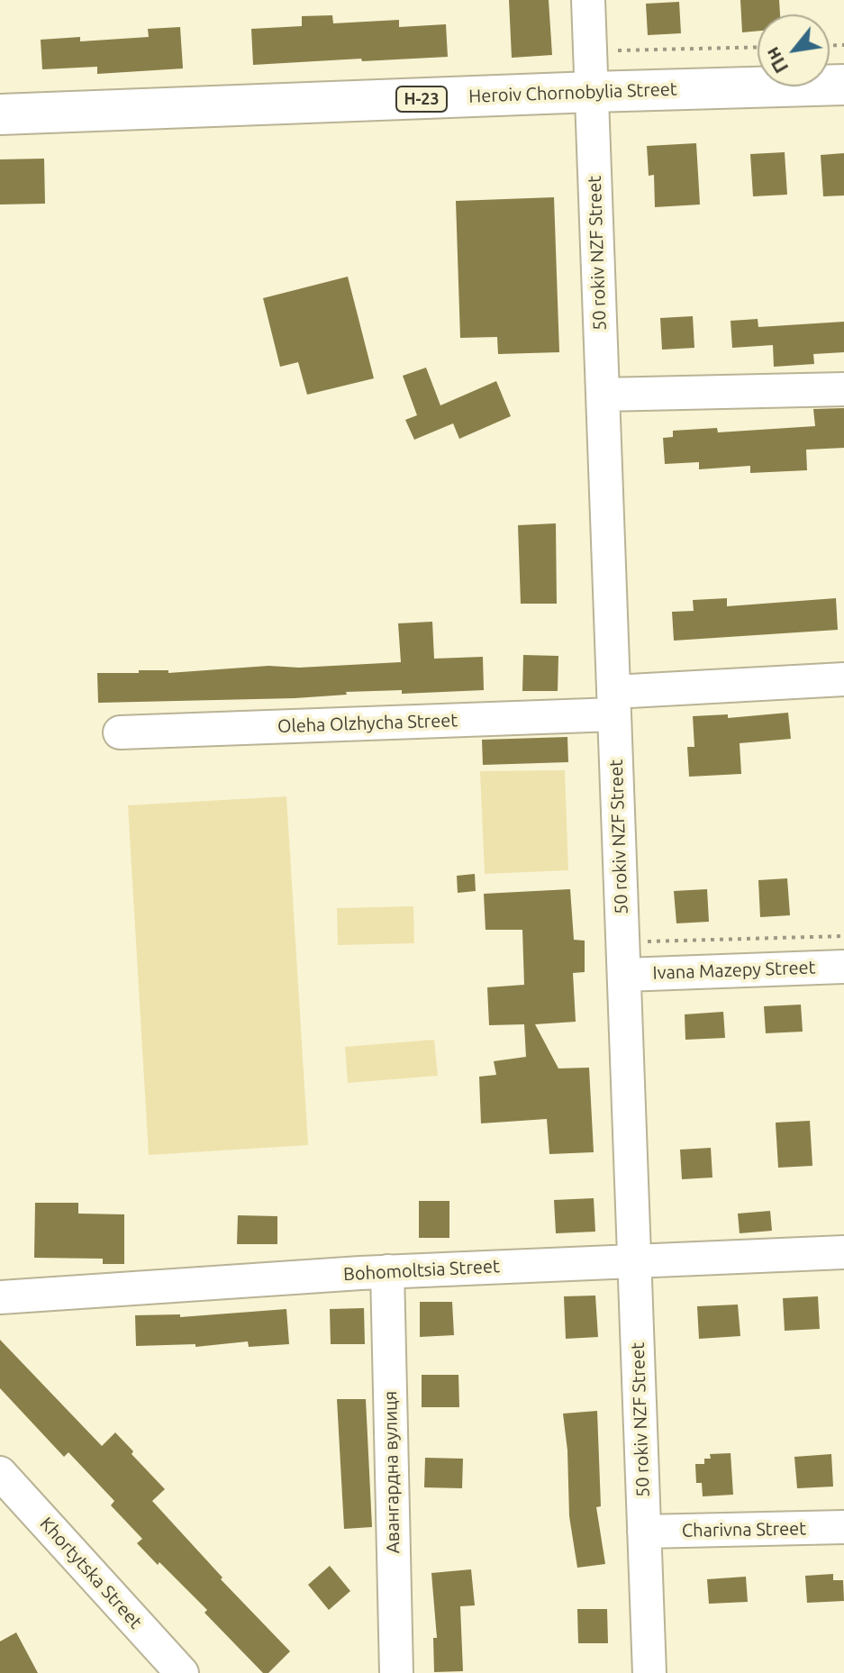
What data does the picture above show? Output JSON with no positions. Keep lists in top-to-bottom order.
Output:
{
  "streets": {
    "main road": ["Heroiv Chornobylia Street", "Н-23"],
    "street": [
      "50 rokiv NZF Street",
      "Oleha Olzhycha Street",
      "Ivana Mazepy Street",
      "Bohomoltsia Street",
      "Авангардна вулиця",
      "Charivna Street",
      "Khortytska Street"
    ]
  },
  "crossings": [
    ["Heroiv Chornobylia Street", "50 rokiv NZF Street"],
    ["50 rokiv NZF Street", "Oleha Olzhycha Street"],
    ["50 rokiv NZF Street", "Ivana Mazepy Street"],
    ["50 rokiv NZF Street", "Bohomoltsia Street"],
    ["50 rokiv NZF Street", "Charivna Street"],
    ["Bohomoltsia Street", "Авангардна вулиця"]
  ],
  "north": "bottom left"
}
